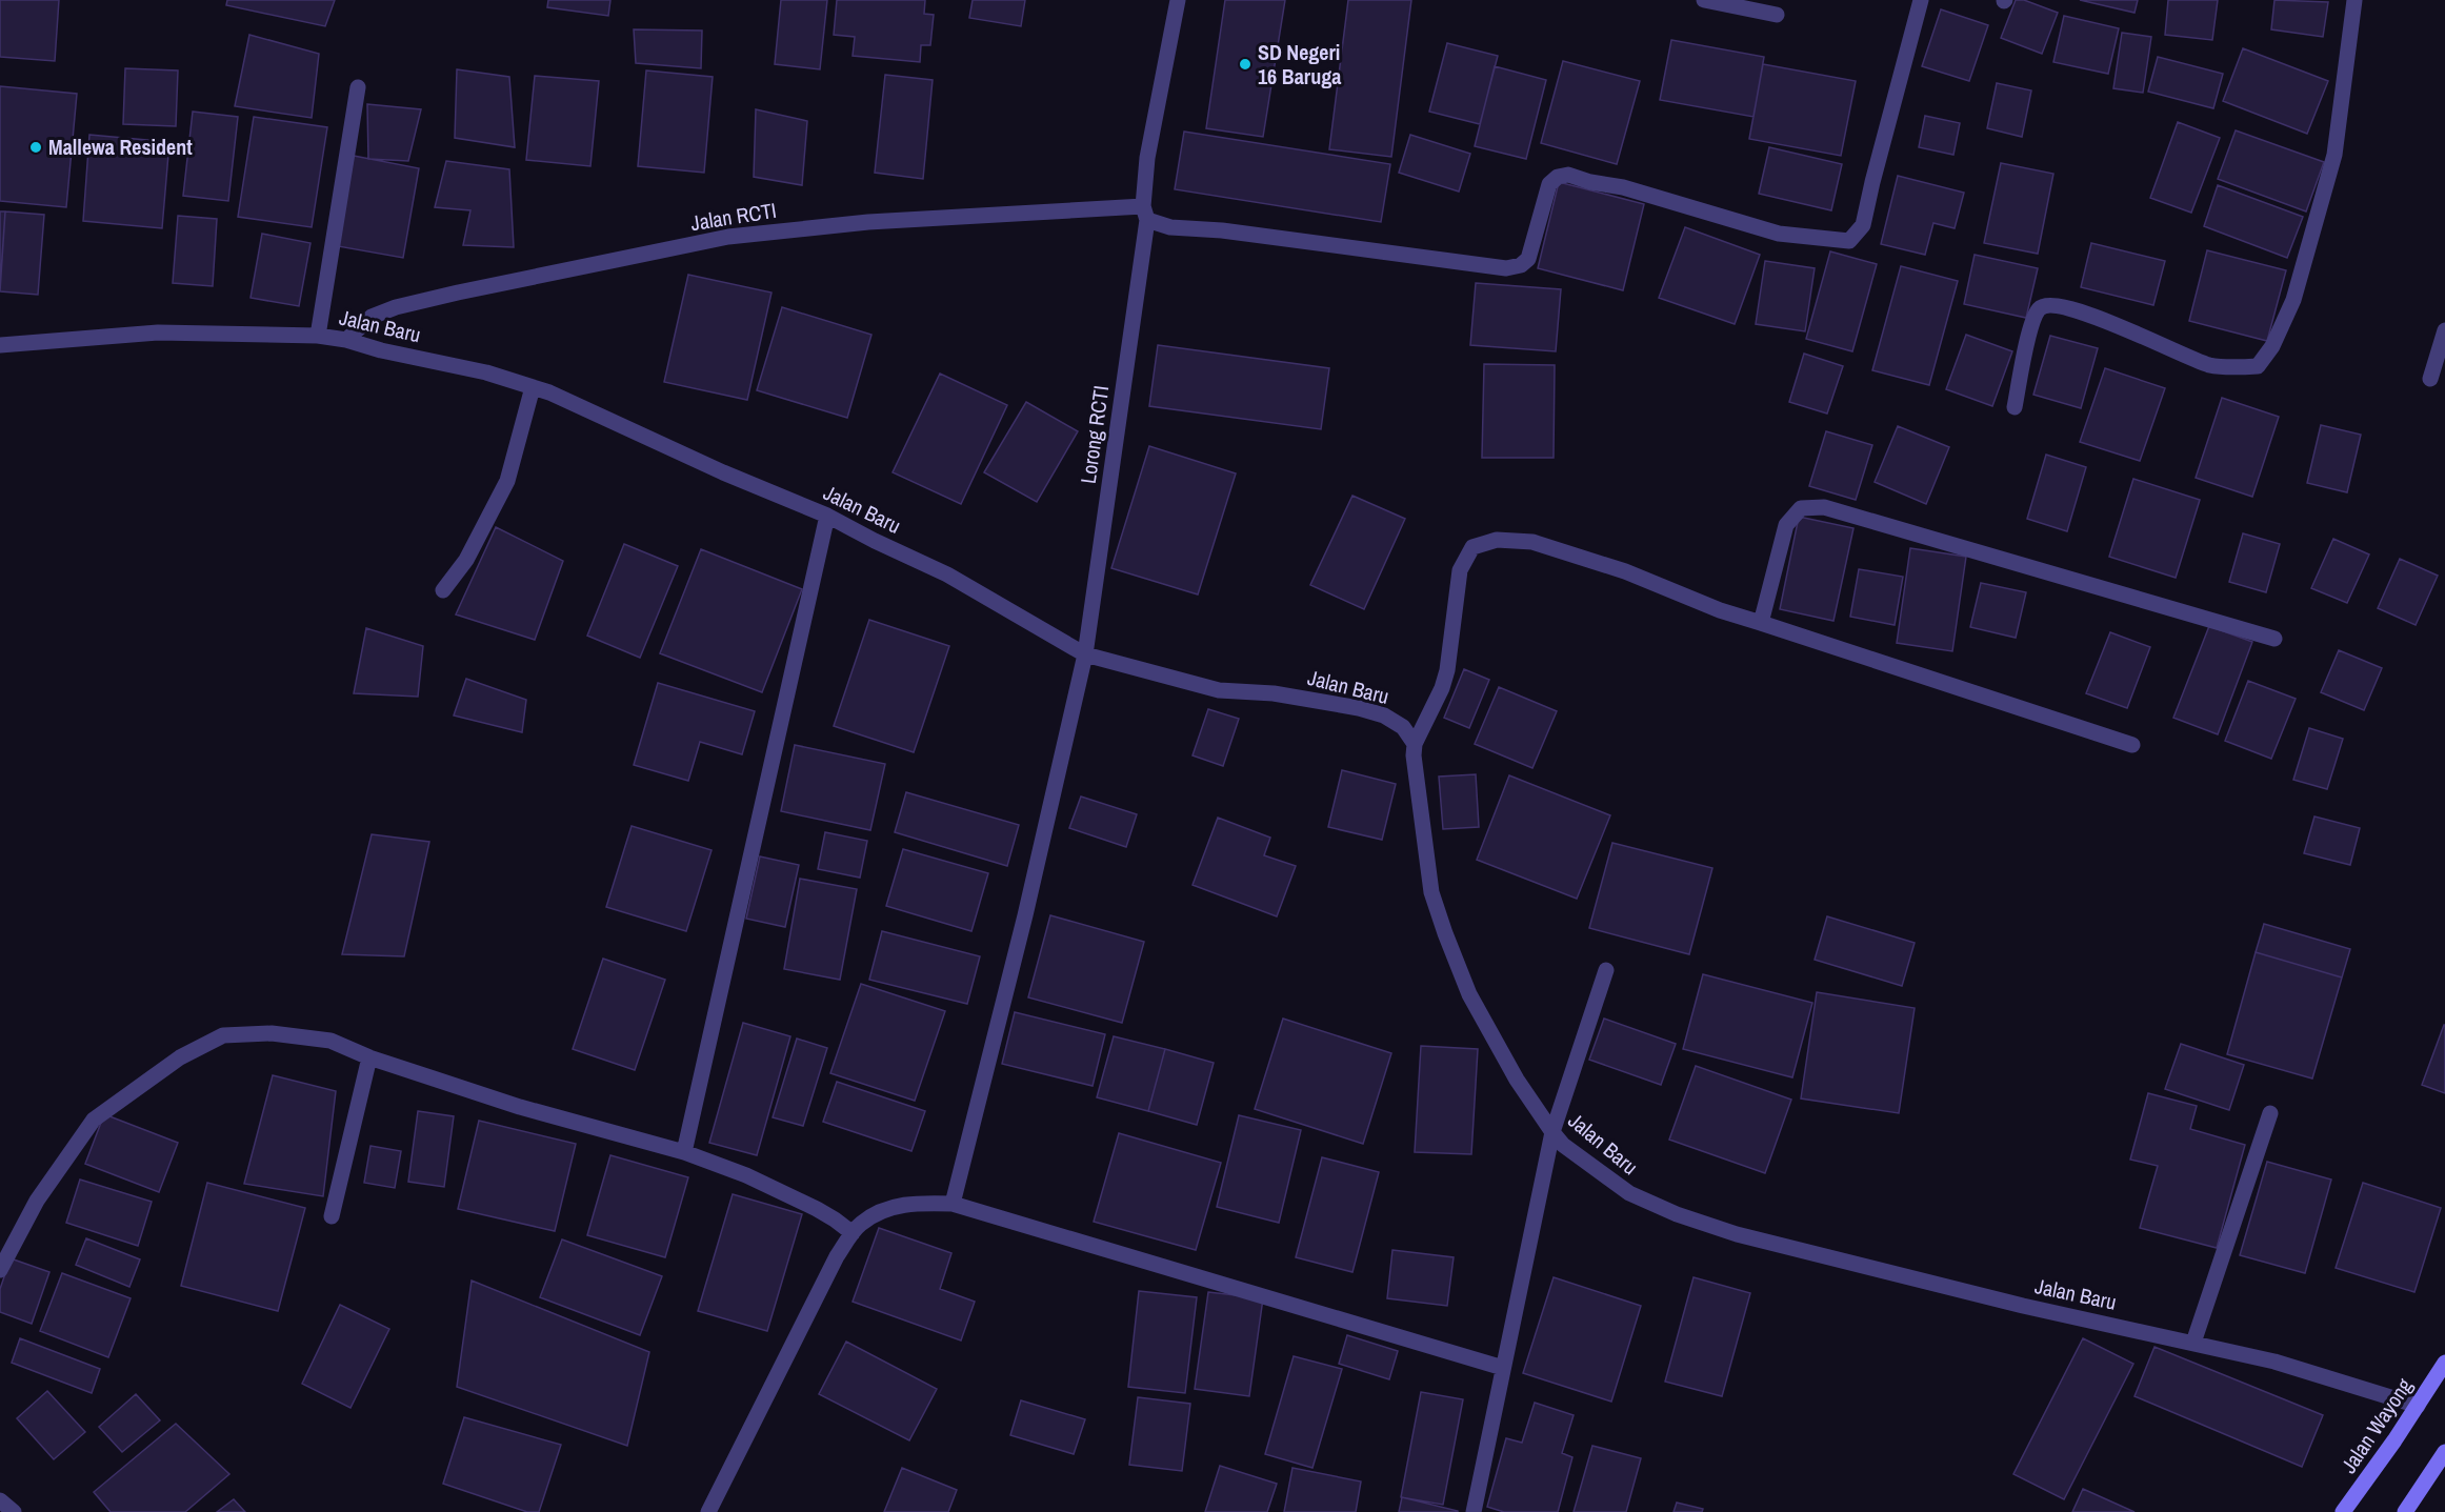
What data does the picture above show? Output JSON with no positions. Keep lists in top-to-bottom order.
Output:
{
  "streets": {
    "street": [
      "Jalan RCTI",
      "Jalan Baru",
      "Lorong RCTI",
      "Jalan Wayong"
    ]
  },
  "crossings": [
    ["Jalan RCTI", "Jalan Baru"],
    ["Jalan RCTI", "Lorong RCTI"],
    ["Jalan Baru", "Lorong RCTI"],
    ["Jalan Baru", "Jalan Wayong"]
  ],
  "places": ["SD Negeri 16 Baruga", "Mallewa Resident"]
}
